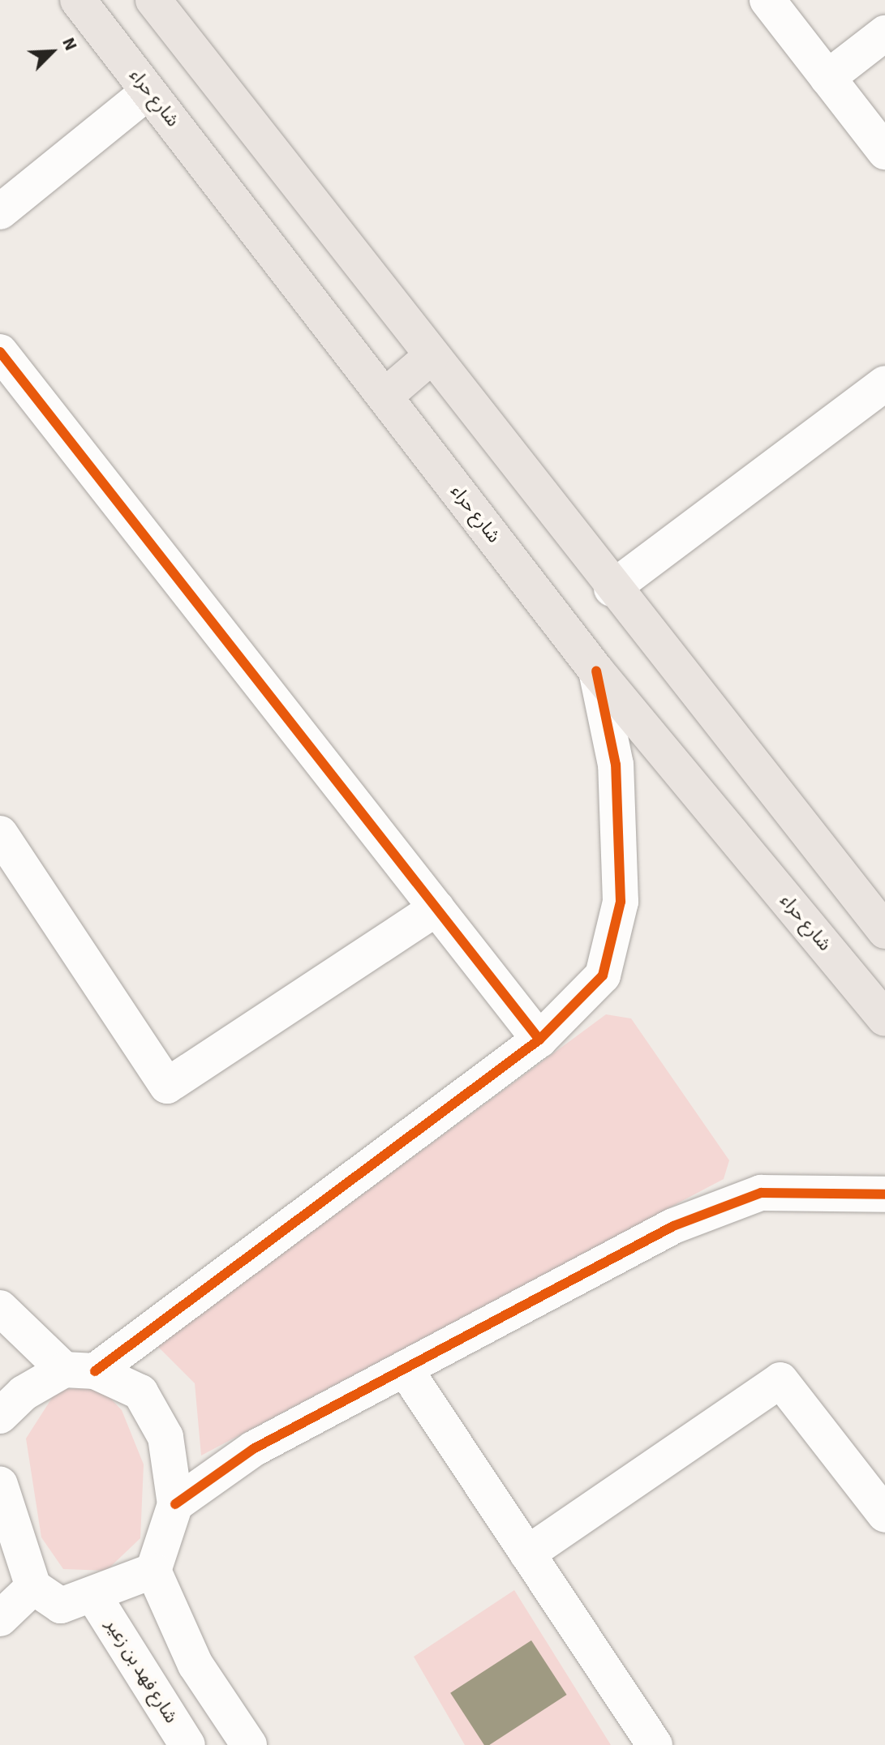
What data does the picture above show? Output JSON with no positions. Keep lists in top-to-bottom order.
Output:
{
  "streets": {
    "main road": ["شارع حراء"],
    "street": ["شارع فهد بن زعير"]
  },
  "north": "top right"
}
